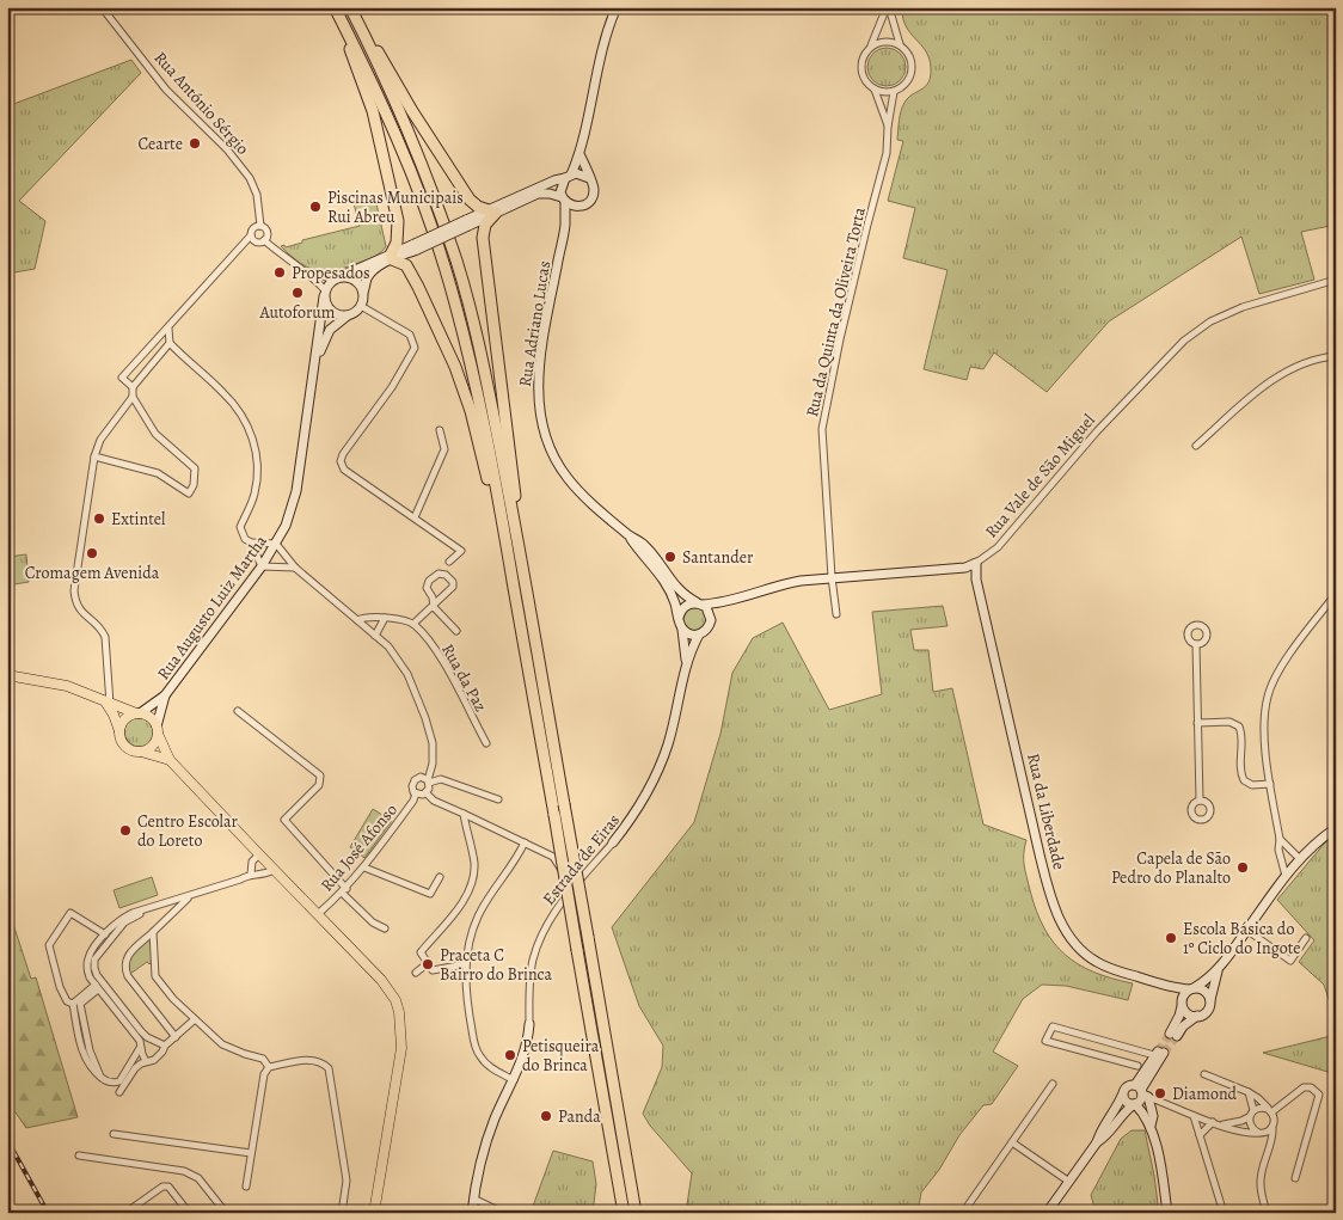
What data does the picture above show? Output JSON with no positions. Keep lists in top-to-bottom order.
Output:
{
  "streets": {
    "street": [
      "Rua António Sérgio",
      "Rua da Quinta da Oliveira Torta",
      "Rua Adriano Lucas",
      "Rua Vale de São Miguel",
      "Rua Augusto Luiz Martha",
      "Rua da Paz",
      "Rua da Liberdade",
      "Rua José Afonso",
      "Estrada de Eiras"
    ]
  },
  "crossings": [
    ["Rua da Quinta da Oliveira Torta", "Rua Vale de São Miguel"],
    ["Rua Adriano Lucas", "Rua Vale de São Miguel"],
    ["Rua Adriano Lucas", "Estrada de Eiras"],
    ["Rua Vale de São Miguel", "Rua da Liberdade"],
    ["Rua Vale de São Miguel", "Estrada de Eiras"]
  ],
  "places": [
    "Cearte",
    "Piscinas Municipais Rui Abreu",
    "Propesados",
    "Autoforum",
    "Extintel",
    "Cromagem Avenida",
    "Santander",
    "Centro Escolar do Loreto",
    "Capela de São Pedro do Planalto",
    "Escola Básica do 1º Ciclo do Ingote",
    "Praceta C Bairro do Brinca",
    "Petisqueira do Brinca",
    "Diamond",
    "Panda"
  ]
}
